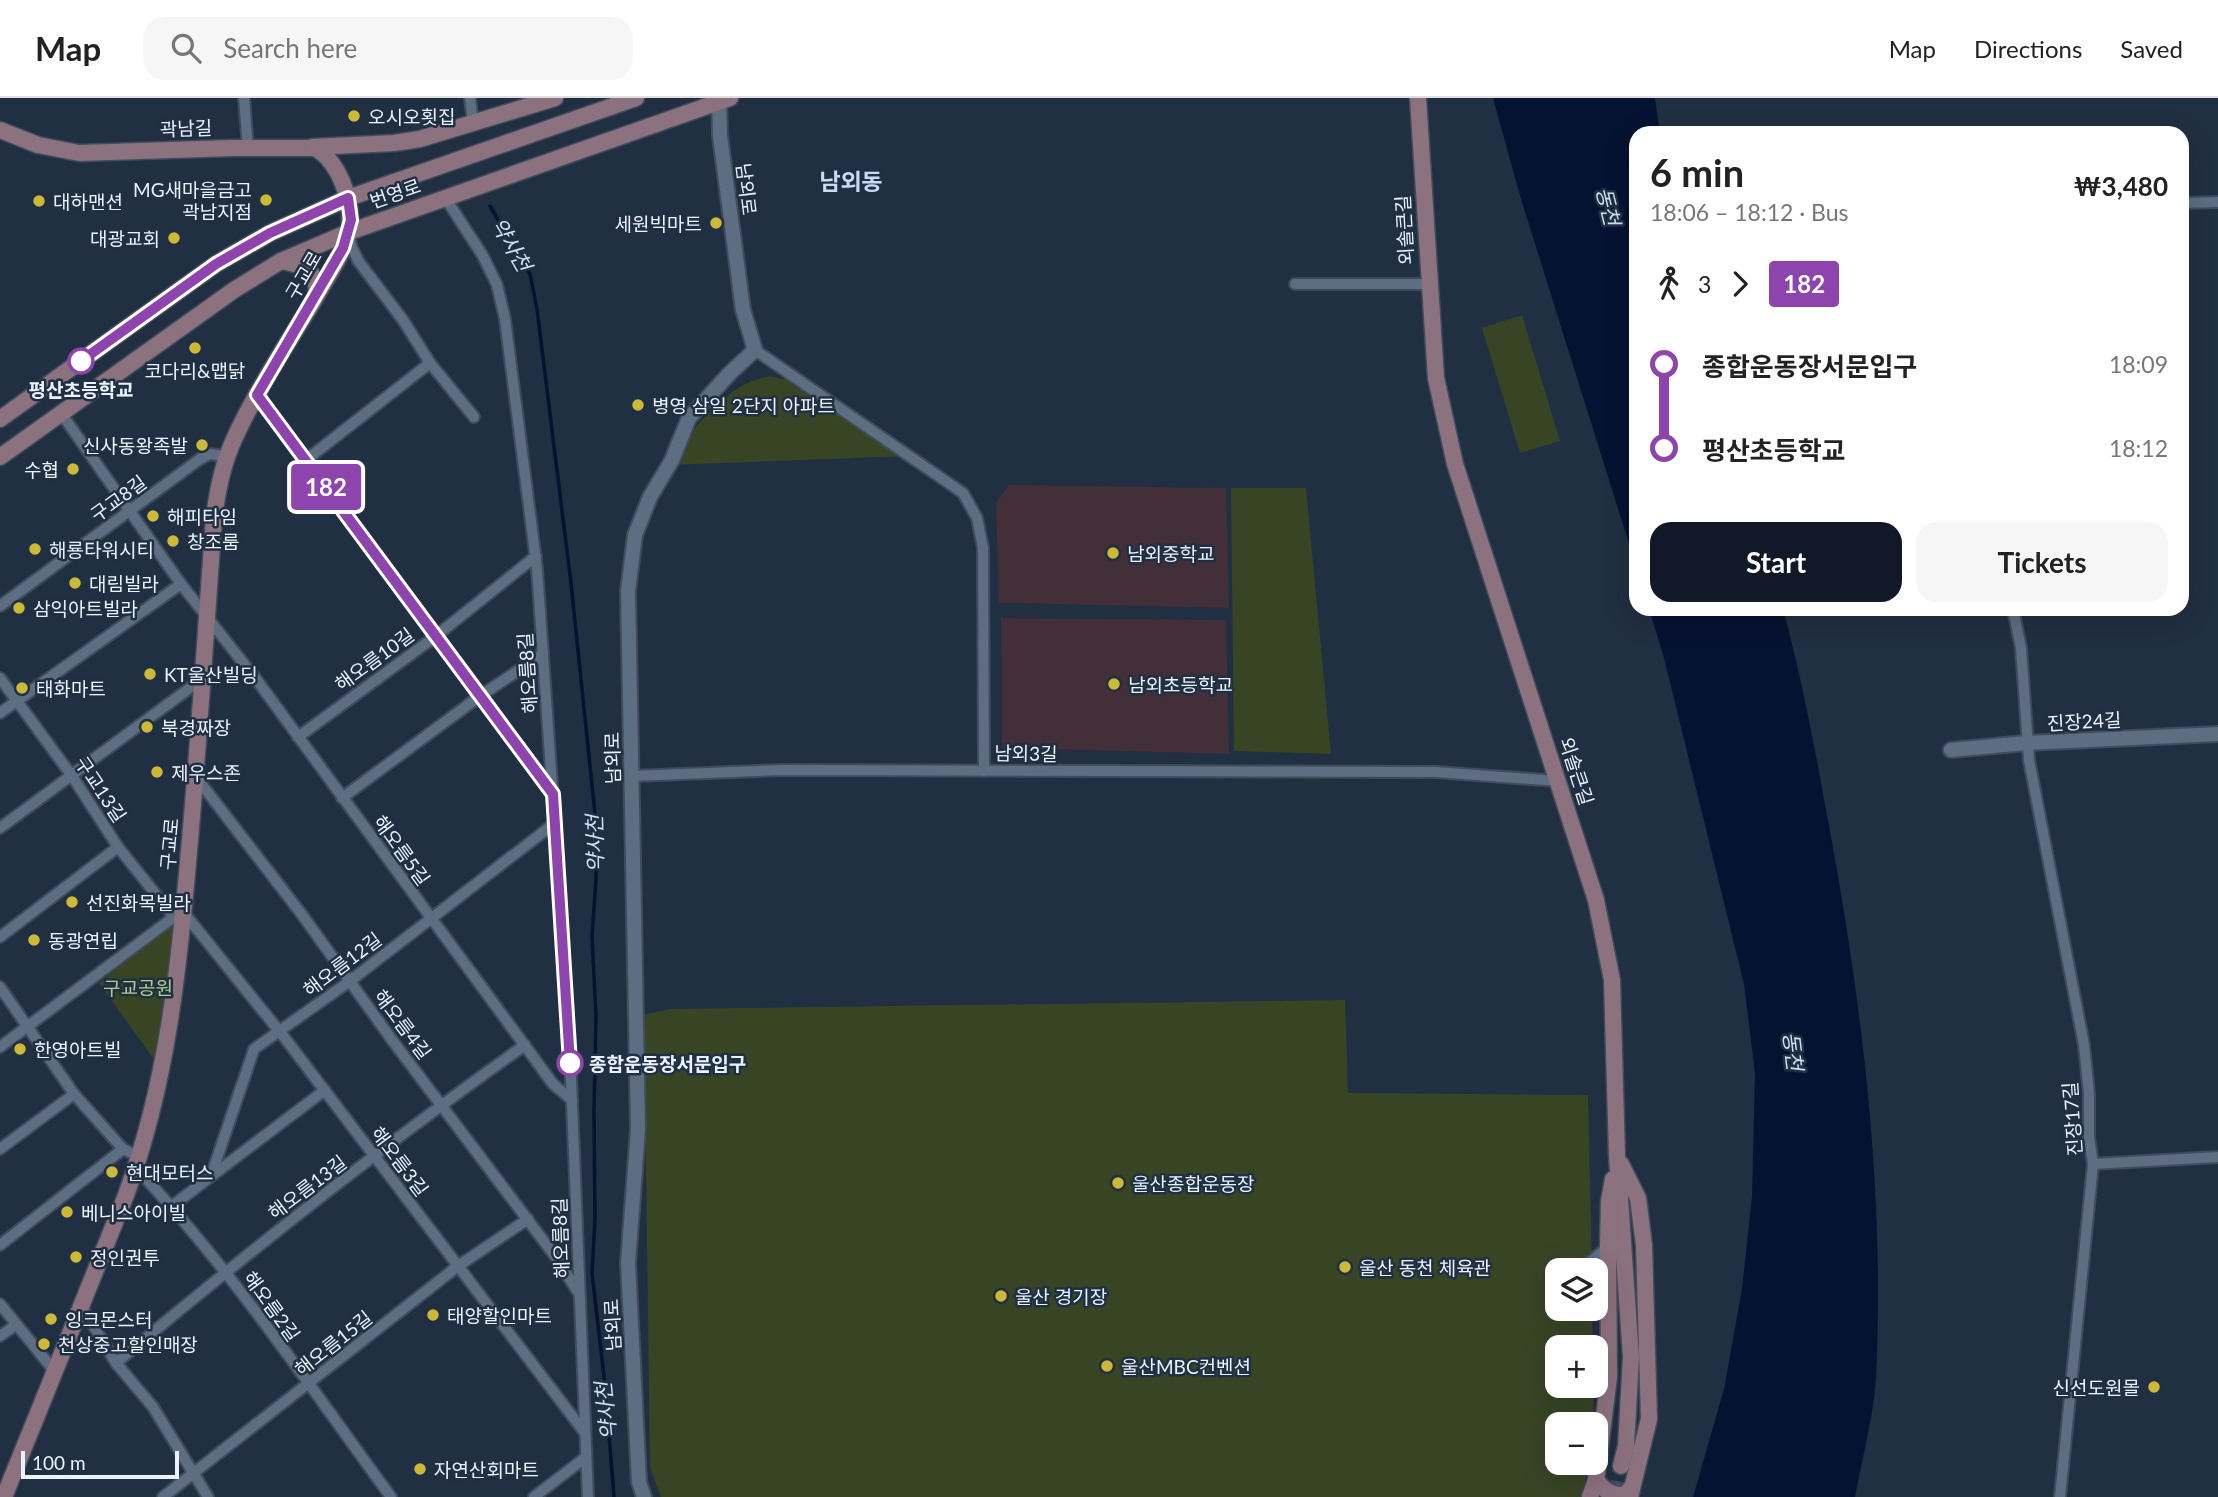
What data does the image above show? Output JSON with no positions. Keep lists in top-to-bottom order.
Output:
{
  "streets": {
    "main road": [
      "곽남길",
      "번영로",
      "외솔큰길",
      "구교로"
    ],
    "street": [
      "남외로",
      "구교8길",
      "해오름10길",
      "해오름8길",
      "진장24길",
      "남외3길",
      "구교13길",
      "해오름5길",
      "해오름12길",
      "해오름4길",
      "진장17길",
      "해오름3길",
      "해오름13길",
      "해오름2길",
      "해오름15길"
    ]
  },
  "crossings": [
    ["남외로", "번영로"],
    ["남외로", "남외3길"],
    ["번영로", "구교로"],
    ["번영로", "해오름8길"],
    ["번영로", "해오름5길"],
    ["외솔큰길", "남외3길"],
    ["구교로", "구교8길"],
    ["구교로", "구교13길"],
    ["구교로", "해오름5길"],
    ["구교로", "해오름4길"],
    ["구교로", "해오름3길"],
    ["구교로", "해오름2길"],
    ["구교8길", "해오름5길"],
    ["해오름10길", "해오름8길"],
    ["해오름10길", "해오름5길"],
    ["해오름8길", "해오름5길"],
    ["해오름8길", "해오름12길"],
    ["해오름8길", "해오름4길"],
    ["해오름8길", "해오름3길"],
    ["진장24길", "진장17길"],
    ["구교13길", "해오름3길"],
    ["해오름5길", "해오름12길"],
    ["해오름5길", "해오름13길"],
    ["해오름12길", "해오름4길"],
    ["해오름12길", "해오름3길"],
    ["해오름4길", "해오름13길"],
    ["해오름4길", "해오름15길"],
    ["해오름3길", "해오름13길"],
    ["해오름3길", "해오름15길"],
    ["해오름13길", "해오름2길"],
    ["해오름2길", "해오름15길"]
  ],
  "districts": ["남외동"],
  "water": ["동천", "약사천"],
  "parks": ["구교공원"],
  "places": [
    "오시오횟집",
    "MG새마을금고 곽남지점",
    "대하맨션",
    "세원빅마트",
    "대광교회",
    "코다리&맵닭",
    "평산초등학교",
    "병영 삼일 2단지 아파트",
    "신사동왕족발",
    "수협",
    "해피타임",
    "창조룸",
    "해룡타워시티",
    "남외중학교",
    "대림빌라",
    "삼익아트빌라",
    "KT울산빌딩",
    "남외초등학교",
    "태화마트",
    "북경짜장",
    "제우스존",
    "선진화목빌라",
    "동광연립",
    "한영아트빌",
    "종합운동장서문입구",
    "현대모터스",
    "울산종합운동장",
    "베니스아이빌",
    "정인권투",
    "울산 동천 체육관",
    "울산 경기장",
    "태양할인마트",
    "잉크몬스터",
    "천상중고할인매장",
    "울산MBC컨벤션",
    "신선도원몰",
    "자연산회마트"
  ],
  "lines": ["bus line 182"],
  "scale_bar": "100 m",
  "page": {
    "header": "Map",
    "search": "Search here",
    "nav": ["Map", "Directions", "Saved"],
    "on_map": "182",
    "heading": ["6 min", "18:06 – 18:12 · Bus", "₩3,480"],
    "legs": ["3", "182"],
    "list": [
      {
        "name": "종합운동장서문입구",
        "value": "18:09"
      },
      {
        "name": "평산초등학교",
        "value": "18:12"
      }
    ],
    "buttons": ["Start", "Tickets"],
    "map_buttons": ["+", "−"],
    "scale": "100 m"
  }
}
